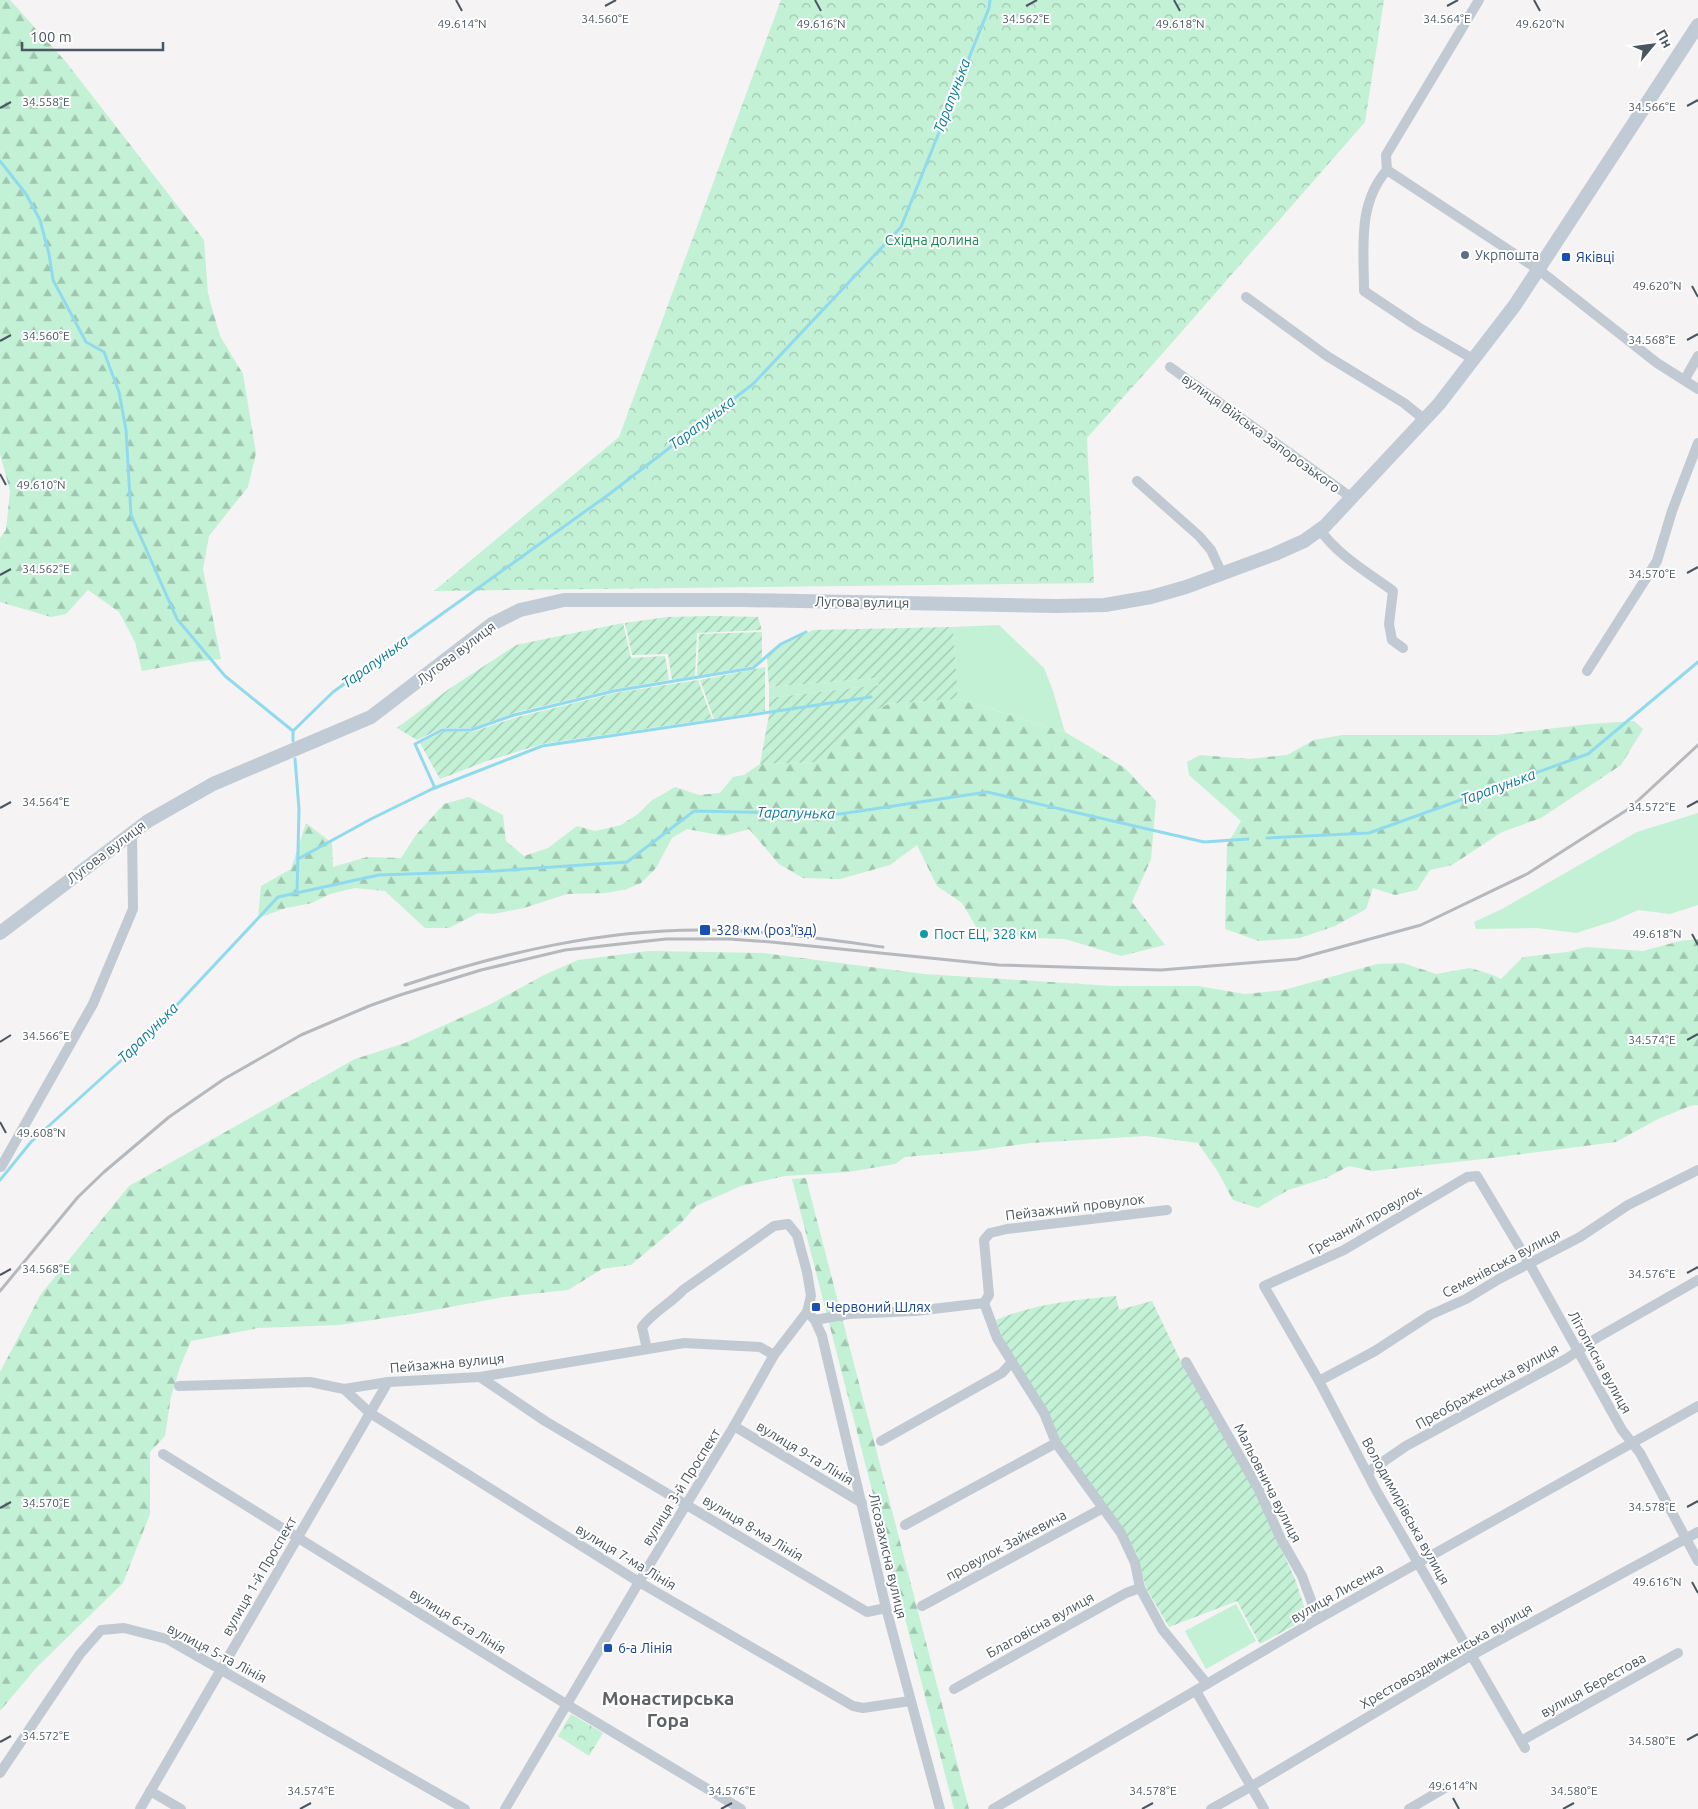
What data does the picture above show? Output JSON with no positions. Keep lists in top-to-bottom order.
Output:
{
  "streets": {
    "street": [
      "вулиця Війська Запорозького",
      "Лугова вулиця",
      "Пейзажний провулок",
      "Гречаний провулок",
      "Семенівська вулиця",
      "Літописна вулиця",
      "Пейзажна вулиця",
      "Преображенська вулиця",
      "вулиця 9-та Лінія",
      "Мальовнича вулиця",
      "вулиця 3-й Проспект",
      "Володимирівська вулиця",
      "вулиця 8-ма Лінія",
      "провулок Зайкевича",
      "Лісозахисна вулиця",
      "вулиця 7-ма Лінія",
      "вулиця 1-й Проспект",
      "вулиця Лисенка",
      "вулиця 6-та Лінія",
      "Благовісна вулиця",
      "вулиця 5-та Лінія",
      "Хрестовоздвиженська вулиця",
      "вулиця Берестова"
    ]
  },
  "crossings": [
    ["вулиця Війська Запорозького", "Лугова вулиця"],
    ["Пейзажний провулок", "провулок Зайкевича"],
    ["Пейзажний провулок", "вулиця Лисенка"],
    ["Пейзажний провулок", "Благовісна вулиця"],
    ["Гречаний провулок", "Літописна вулиця"],
    ["Гречаний провулок", "Володимирівська вулиця"],
    ["Семенівська вулиця", "Літописна вулиця"],
    ["Семенівська вулиця", "Володимирівська вулиця"],
    ["Літописна вулиця", "Преображенська вулиця"],
    ["Літописна вулиця", "вулиця Лисенка"],
    ["Літописна вулиця", "Хрестовоздвиженська вулиця"],
    ["Пейзажна вулиця", "вулиця 3-й Проспект"],
    ["Пейзажна вулиця", "вулиця 8-ма Лінія"],
    ["Пейзажна вулиця", "вулиця 7-ма Лінія"],
    ["Пейзажна вулиця", "вулиця 1-й Проспект"],
    ["Преображенська вулиця", "Володимирівська вулиця"],
    ["вулиця 9-та Лінія", "вулиця 3-й Проспект"],
    ["вулиця 9-та Лінія", "Лісозахисна вулиця"],
    ["Мальовнича вулиця", "вулиця Лисенка"],
    ["вулиця 3-й Проспект", "вулиця 8-ма Лінія"],
    ["вулиця 3-й Проспект", "Лісозахисна вулиця"],
    ["вулиця 3-й Проспект", "вулиця 7-ма Лінія"],
    ["вулиця 3-й Проспект", "вулиця 6-та Лінія"],
    ["Володимирівська вулиця", "вулиця Лисенка"],
    ["Володимирівська вулиця", "Хрестовоздвиженська вулиця"],
    ["Володимирівська вулиця", "вулиця Берестова"],
    ["вулиця 8-ма Лінія", "Лісозахисна вулиця"],
    ["Лісозахисна вулиця", "вулиця 7-ма Лінія"],
    ["вулиця 7-ма Лінія", "вулиця 1-й Проспект"],
    ["вулиця 1-й Проспект", "вулиця 6-та Лінія"],
    ["вулиця 1-й Проспект", "вулиця 5-та Лінія"]
  ],
  "districts": ["Монастирська Гора"],
  "water": ["Тарапунька"],
  "parks": ["Східна долина"],
  "places": {
    "other": ["Укрпошта", "Пост ЕЦ, 328 км"],
    "transit": [
      "Яківці",
      "328 км (роз'їзд)",
      "Червоний Шлях",
      "6-а Лінія"
    ]
  },
  "scale_bar": "100 m",
  "north": "top right",
  "coordinates": [
    "34.560°E",
    "34.562°E",
    "34.564°E",
    "49.614°N",
    "49.616°N",
    "49.618°N",
    "49.620°N",
    "34.558°E",
    "34.566°E",
    "34.568°E",
    "49.610°N",
    "34.570°E",
    "34.572°E",
    "34.574°E",
    "49.608°N",
    "34.576°E",
    "34.578°E",
    "34.580°E"
  ]
}
